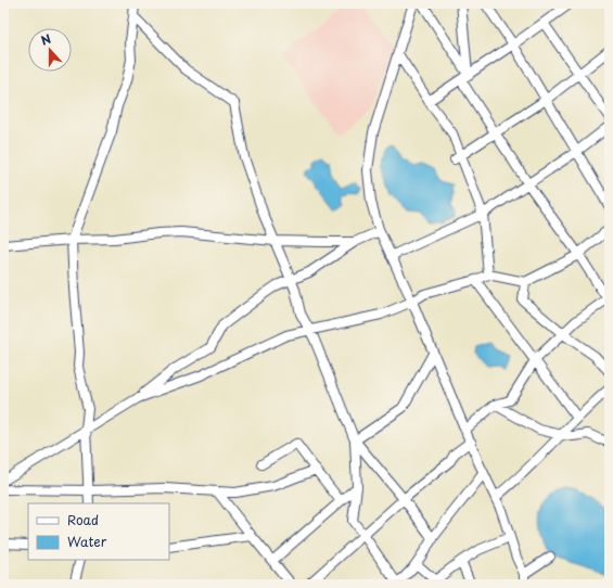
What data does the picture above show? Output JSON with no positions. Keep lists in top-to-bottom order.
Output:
{
  "legend": ["Road", "Water"],
  "north": "top"
}
